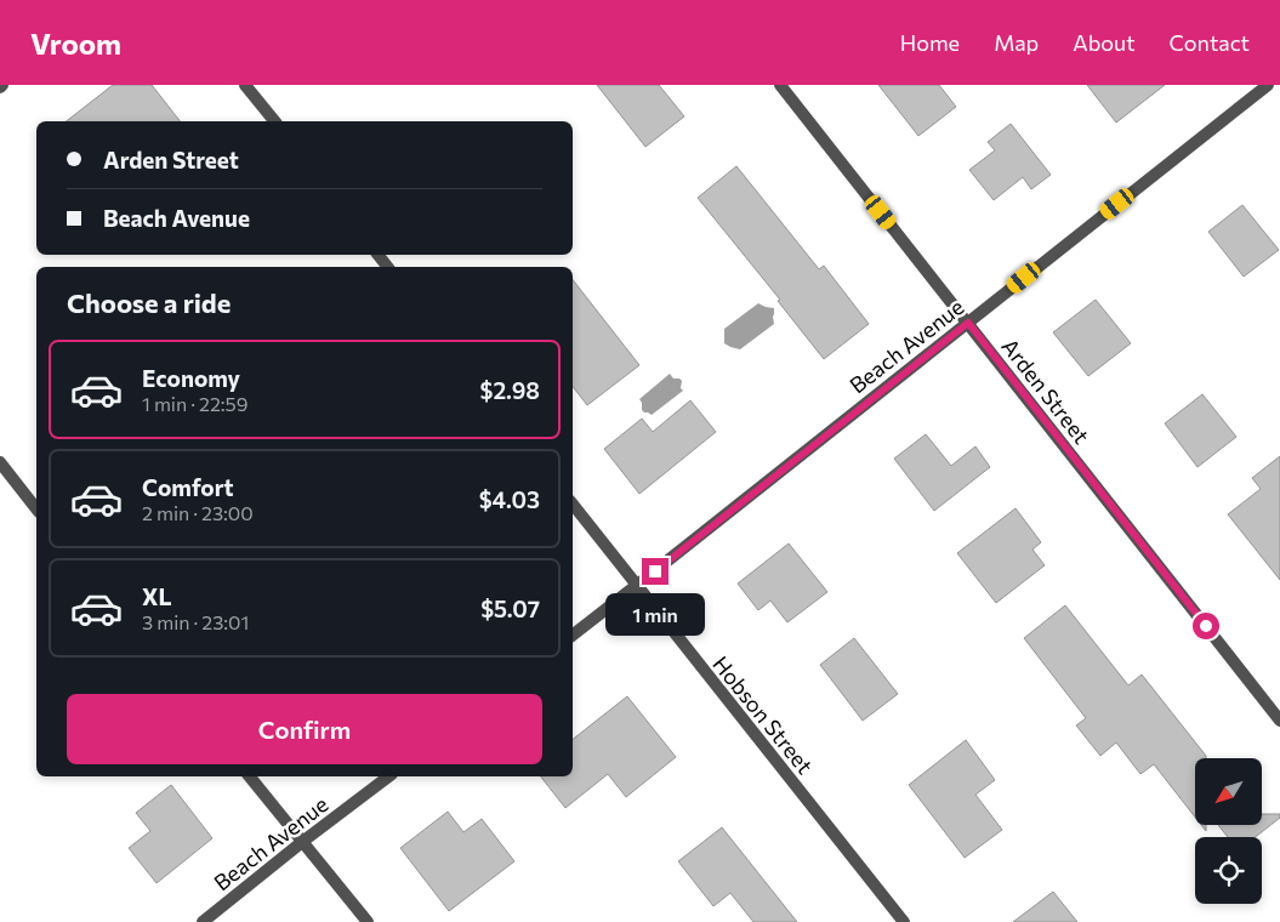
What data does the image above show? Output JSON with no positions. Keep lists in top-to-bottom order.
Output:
{
  "streets": {
    "street": ["Beach Avenue", "Arden Street", "Hobson Street"]
  },
  "crossings": [
    ["Beach Avenue", "Arden Street"],
    ["Beach Avenue", "Hobson Street"]
  ],
  "north": "bottom left",
  "page": {
    "header": "Vroom",
    "nav": [
      "Home",
      "Map",
      "About",
      "Contact"
    ],
    "banner": ["Arden Street", "Beach Avenue"],
    "heading": "Choose a ride",
    "list": [
      {
        "name": "Economy",
        "note": "1 min · 22:59",
        "value": "$2.98"
      },
      {
        "name": "Comfort",
        "note": "2 min · 23:00",
        "value": "$4.03"
      },
      {
        "name": "XL",
        "note": "3 min · 23:01",
        "value": "$5.07"
      }
    ],
    "bubble": "1 min",
    "buttons": "Confirm"
  }
}
